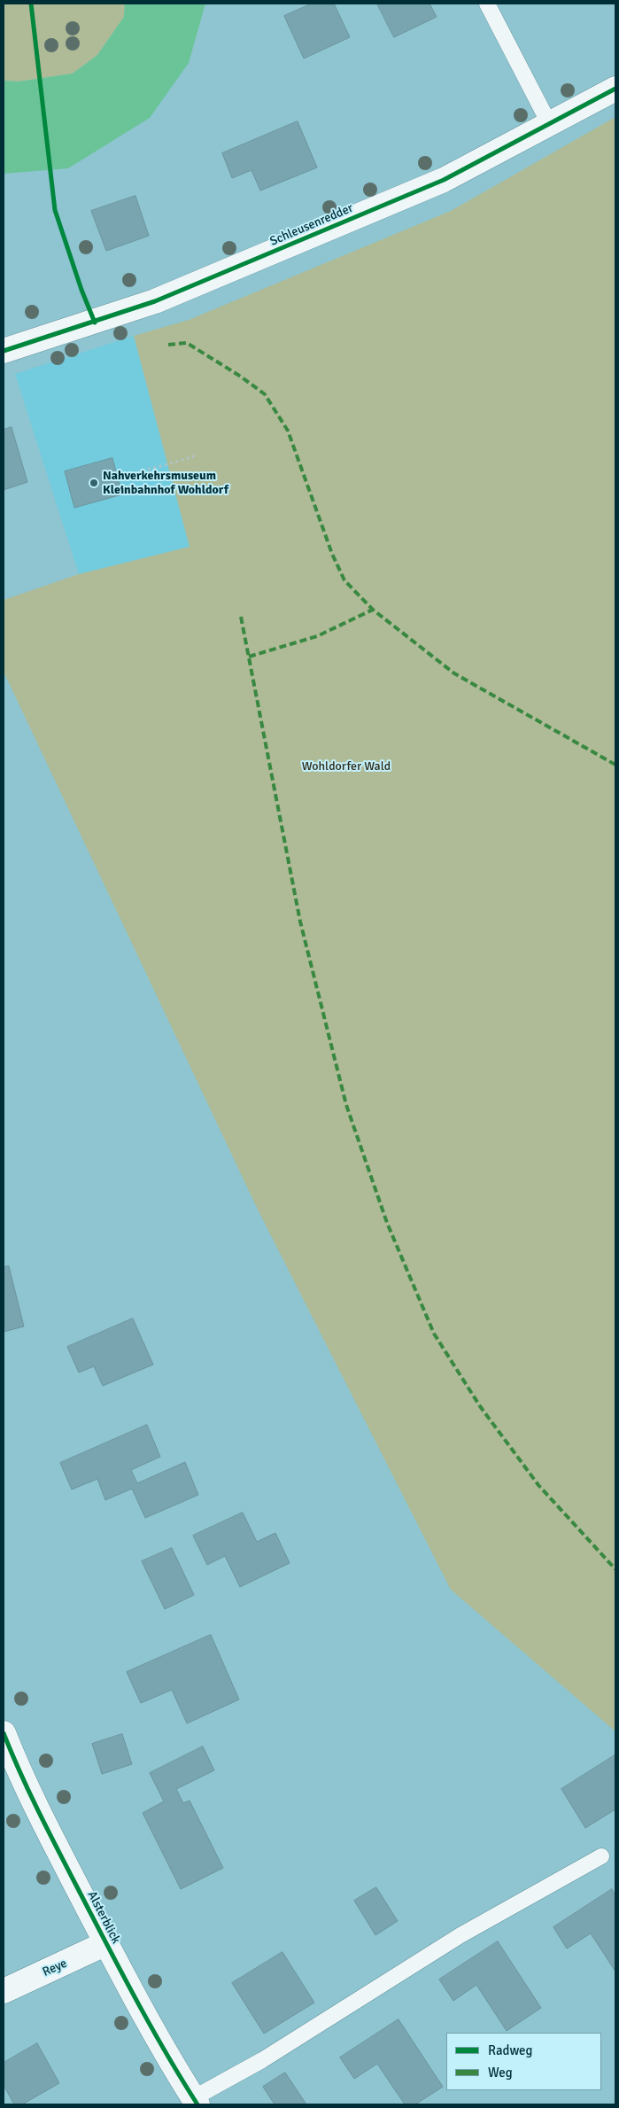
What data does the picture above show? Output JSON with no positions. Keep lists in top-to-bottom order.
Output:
{
  "streets": {
    "street": ["Schleusenredder", "Alsterblick", "Reye"]
  },
  "crossings": [
    ["Alsterblick", "Reye"]
  ],
  "parks": ["Wohldorfer Wald"],
  "places": ["Nahverkehrsmuseum Kleinbahnhof Wohldorf"],
  "legend": ["Radweg", "Weg"]
}
